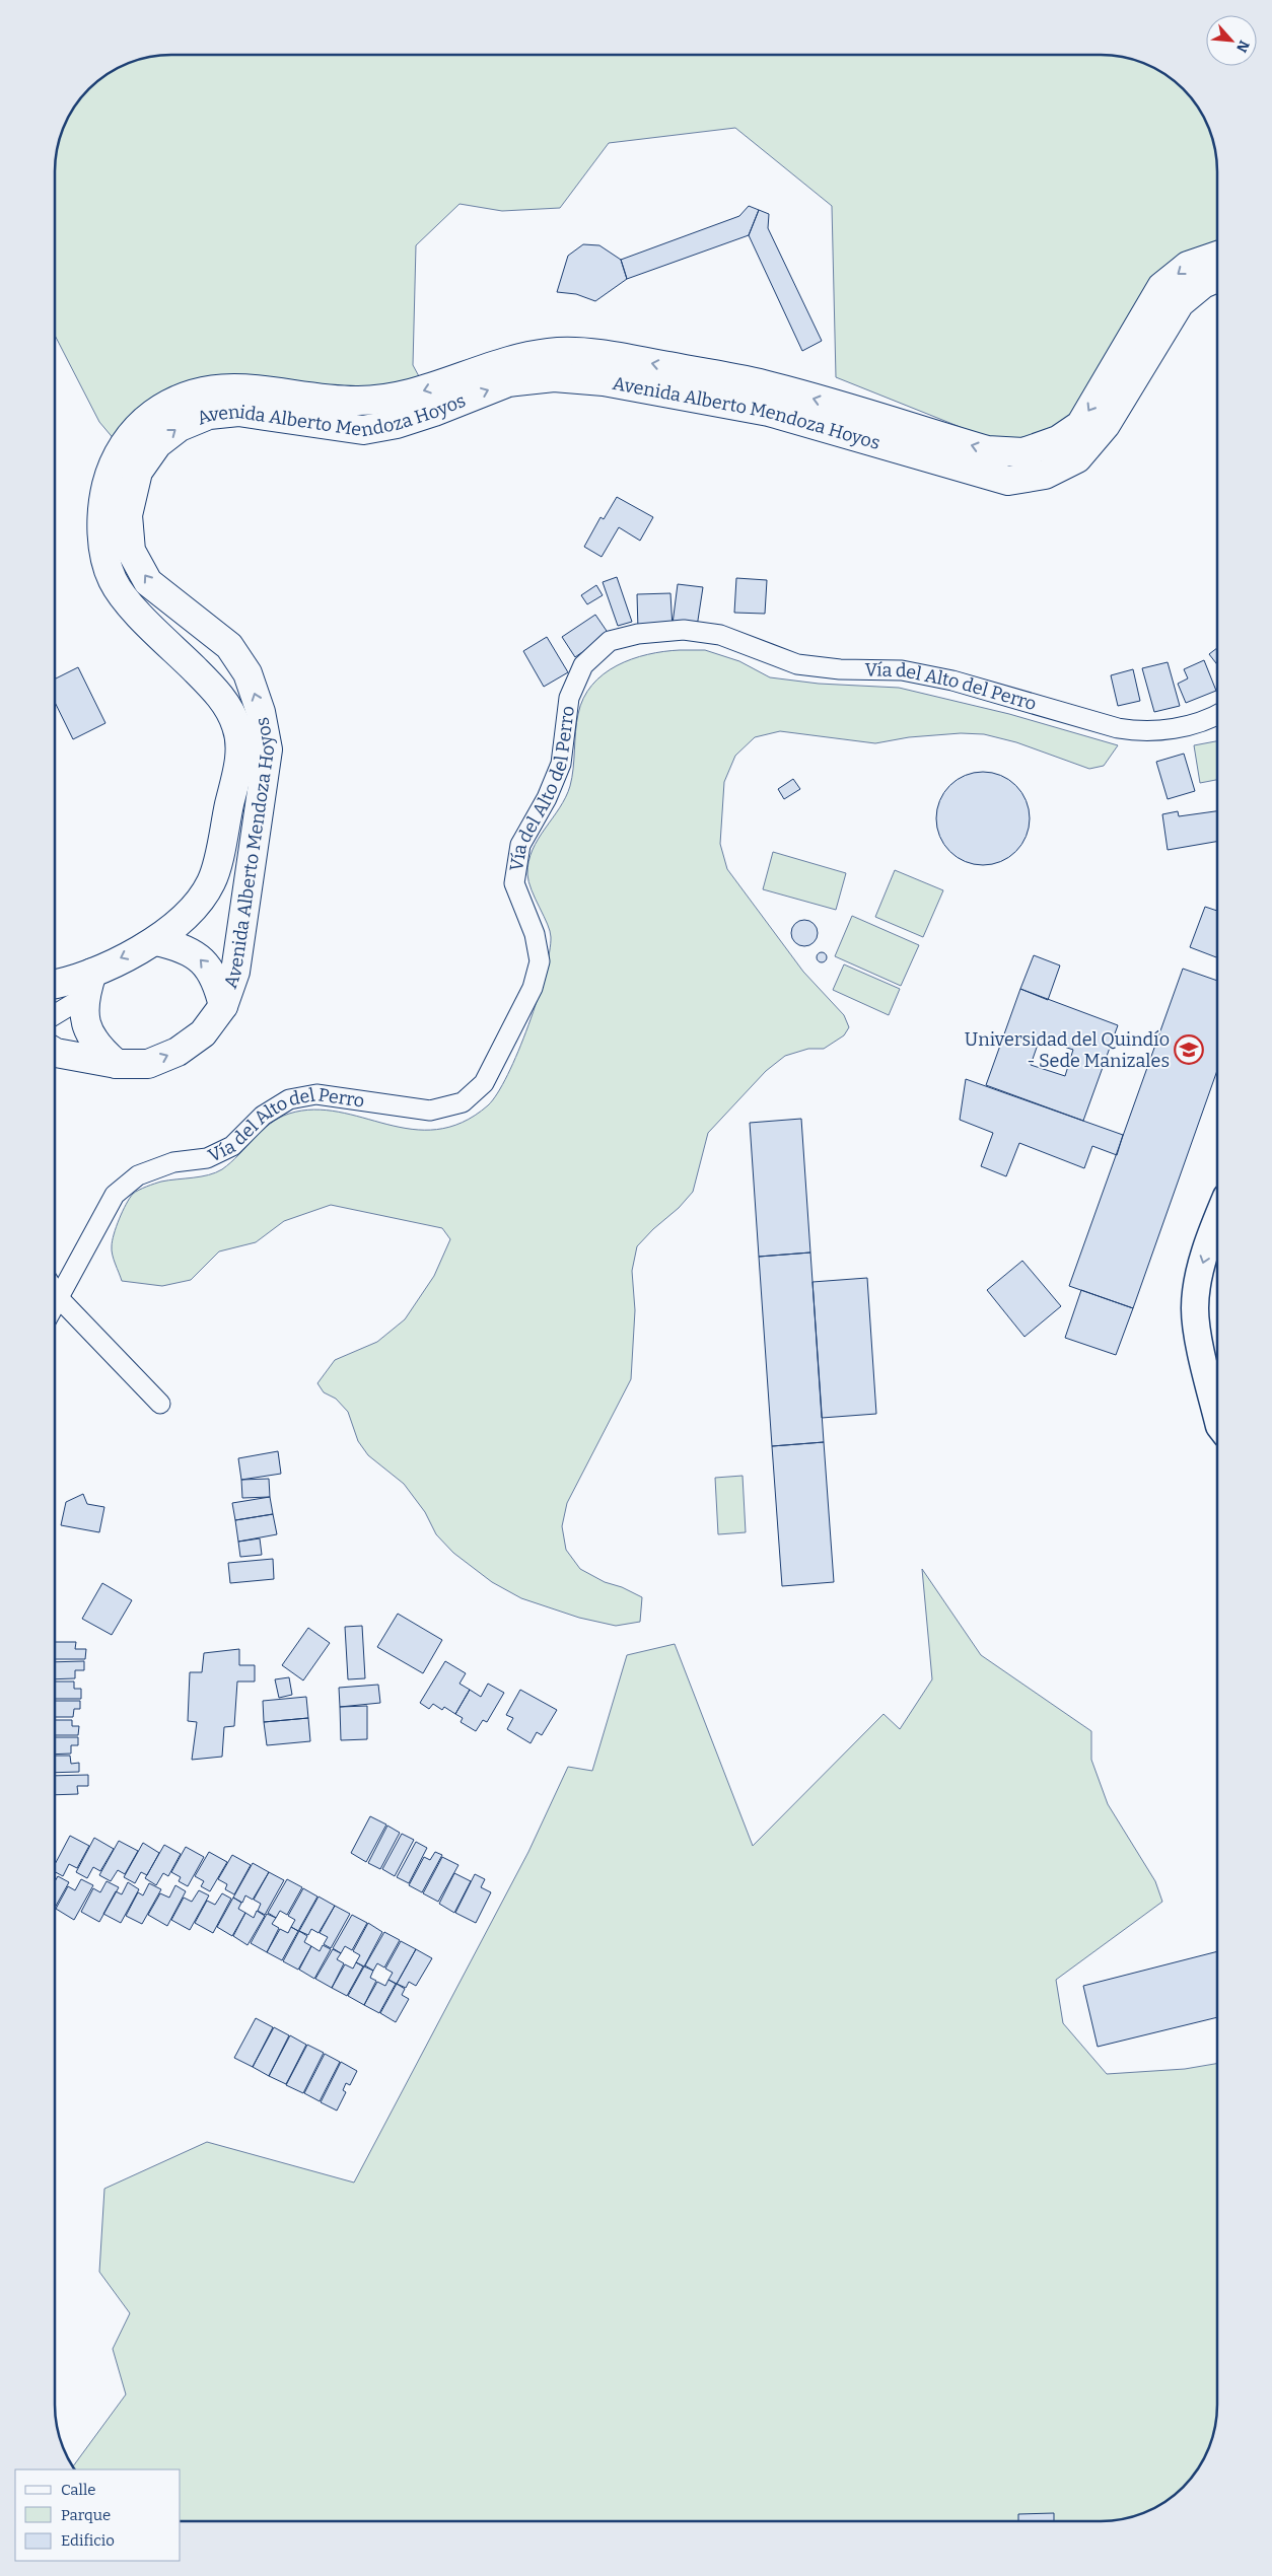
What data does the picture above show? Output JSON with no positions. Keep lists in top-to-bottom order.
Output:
{
  "streets": {
    "main road": ["Avenida Alberto Mendoza Hoyos"],
    "street": ["Vía del Alto del Perro"]
  },
  "places": {
    "school or university": ["Universidad del Quindío - Sede Manizales"]
  },
  "legend": ["Calle", "Parque", "Edificio"],
  "north": "bottom right"
}
